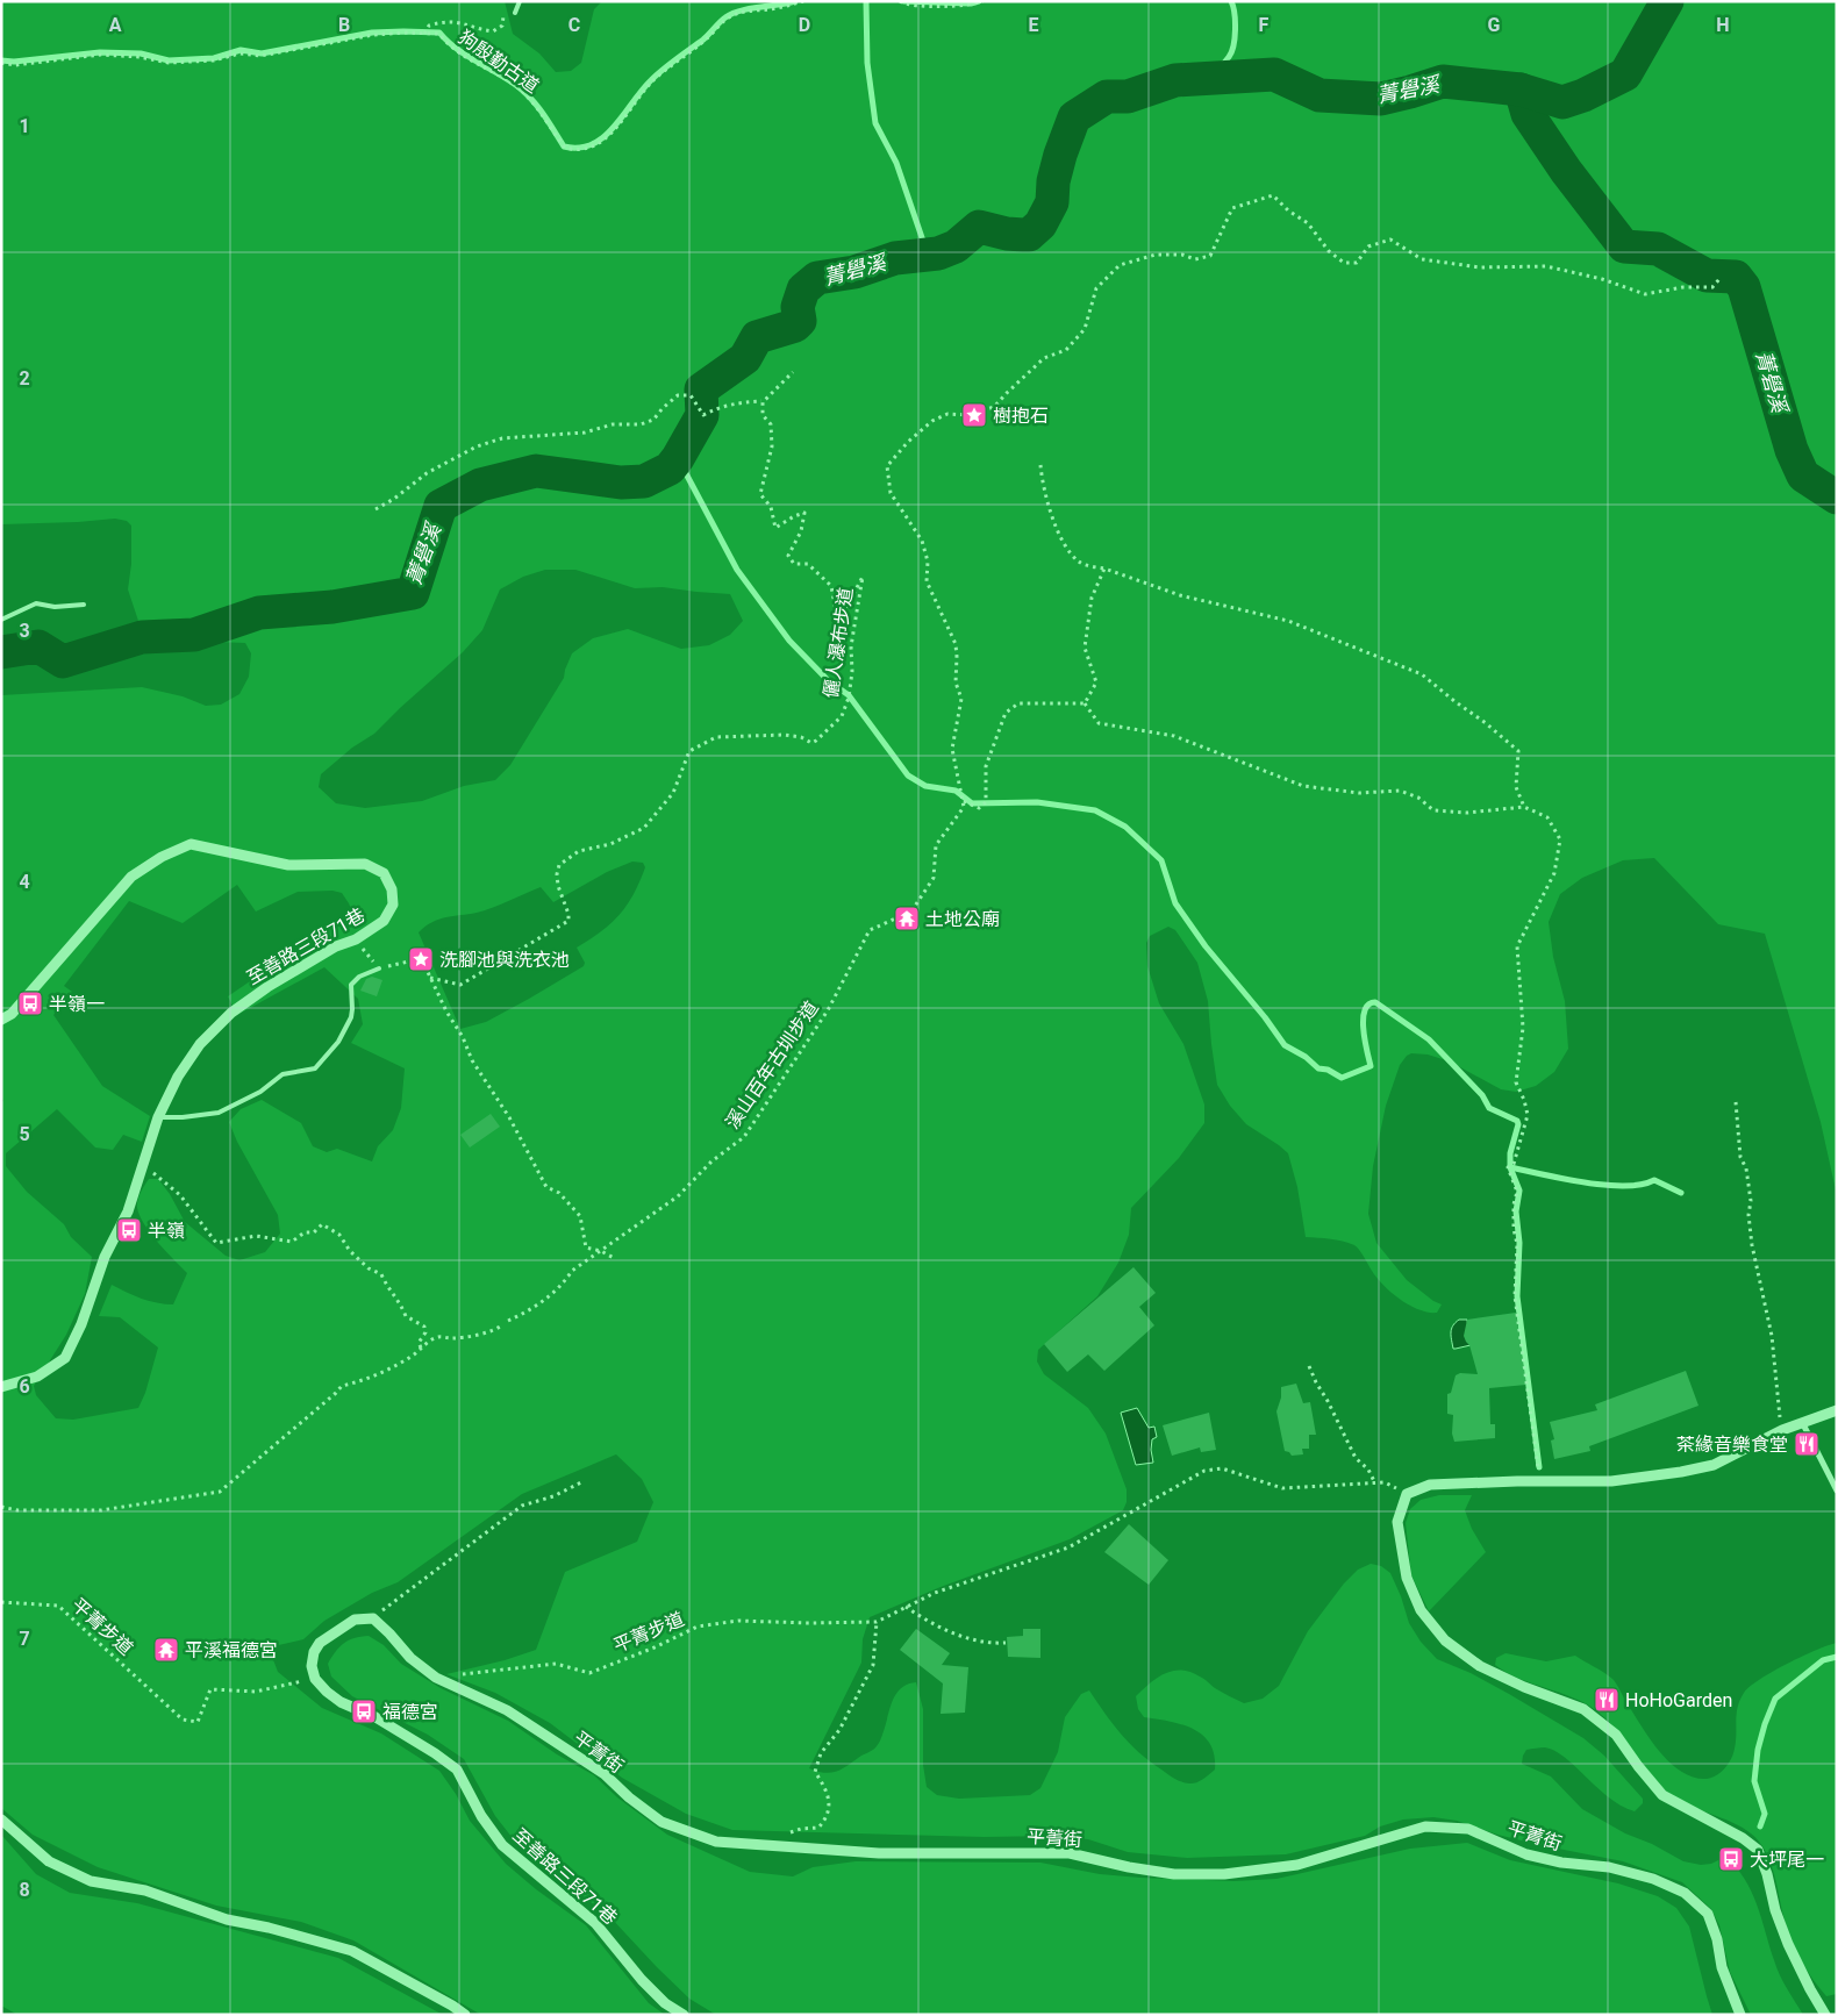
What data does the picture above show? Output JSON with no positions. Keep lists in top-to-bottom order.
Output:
{
  "streets": {
    "street": ["至善路三段71巷", "平菁街"],
    "path": [
      "狗殷勤古道",
      "儷人瀑布步道",
      "溪山百年古圳步道",
      "平菁步道"
    ]
  },
  "crossings": [
    ["至善路三段71巷", "平菁步道"],
    ["平菁步道", "平菁街"]
  ],
  "water": ["菁礐溪"],
  "places": {
    "place": ["樹抱石", "洗腳池與洗衣池"],
    "temple": ["土地公廟", "平溪福德宮"],
    "bus stop": [
      "半嶺一",
      "半嶺",
      "福德宮",
      "大坪尾一"
    ],
    "restaurant": ["茶緣音樂食堂", "HoHoGarden"]
  },
  "grid": {
    "columns": [
      "A",
      "B",
      "C",
      "D",
      "E",
      "F",
      "G",
      "H"
    ],
    "rows": [
      "1",
      "2",
      "3",
      "4",
      "5",
      "6",
      "7",
      "8"
    ]
  }
}
